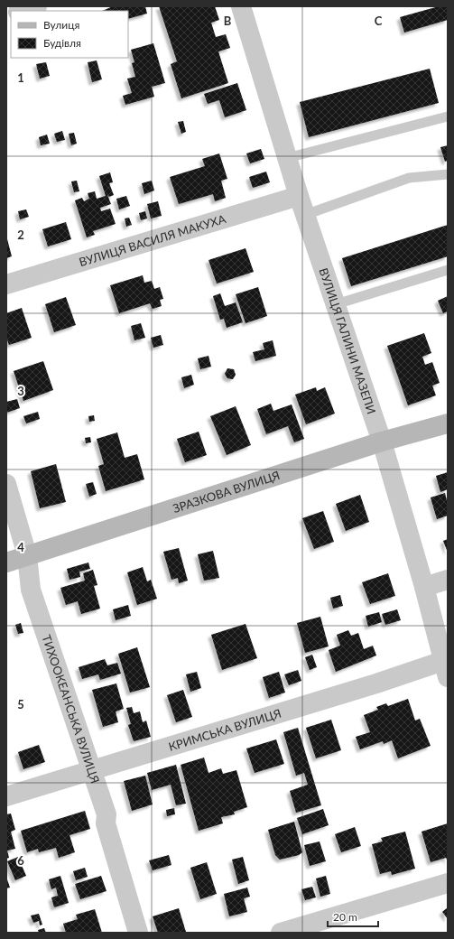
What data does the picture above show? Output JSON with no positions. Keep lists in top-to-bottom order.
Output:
{
  "streets": {
    "street": [
      "ВУЛИЦЯ ВАСИЛЯ МАКУХА",
      "ВУЛИЦЯ ГАЛИНИ МАЗЕПИ",
      "ЗРАЗКОВА ВУЛИЦЯ",
      "ТИХООКЕАНСЬКА ВУЛИЦЯ",
      "КРИМСЬКА ВУЛИЦЯ"
    ]
  },
  "crossings": [
    ["ВУЛИЦЯ ВАСИЛЯ МАКУХА", "ВУЛИЦЯ ГАЛИНИ МАЗЕПИ"],
    ["ВУЛИЦЯ ГАЛИНИ МАЗЕПИ", "ЗРАЗКОВА ВУЛИЦЯ"],
    ["ВУЛИЦЯ ГАЛИНИ МАЗЕПИ", "КРИМСЬКА ВУЛИЦЯ"],
    ["ЗРАЗКОВА ВУЛИЦЯ", "ТИХООКЕАНСЬКА ВУЛИЦЯ"],
    ["ТИХООКЕАНСЬКА ВУЛИЦЯ", "КРИМСЬКА ВУЛИЦЯ"]
  ],
  "legend": ["Вулиця", "Будівля"],
  "scale_bar": "20 m",
  "grid": {
    "columns": ["B", "C"],
    "rows": [
      "1",
      "2",
      "3",
      "4",
      "5",
      "6"
    ]
  }
}
